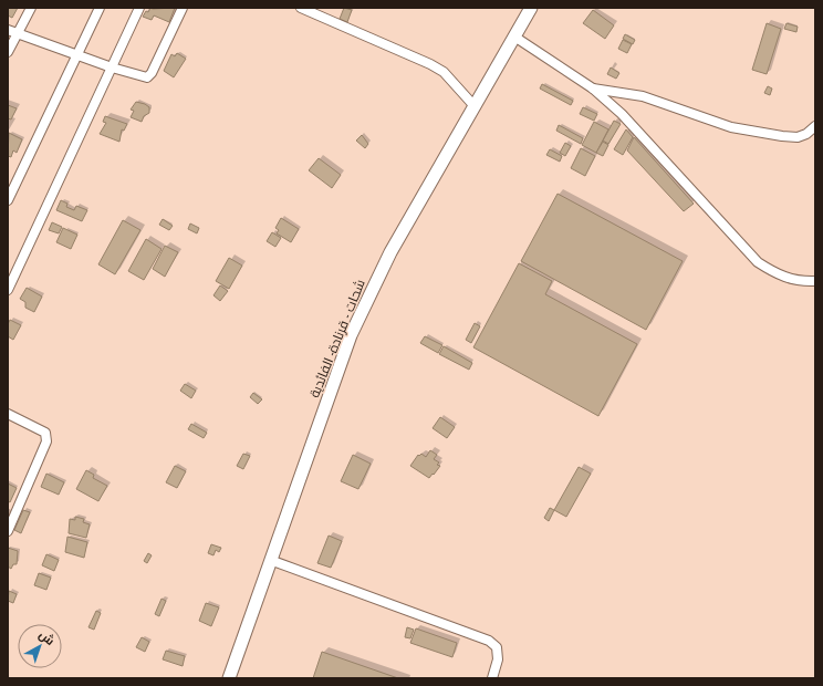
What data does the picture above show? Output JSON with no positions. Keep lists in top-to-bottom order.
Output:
{
  "streets": {
    "main road": ["شحات - قرنادة- الفائدية"]
  },
  "north": "top right"
}
